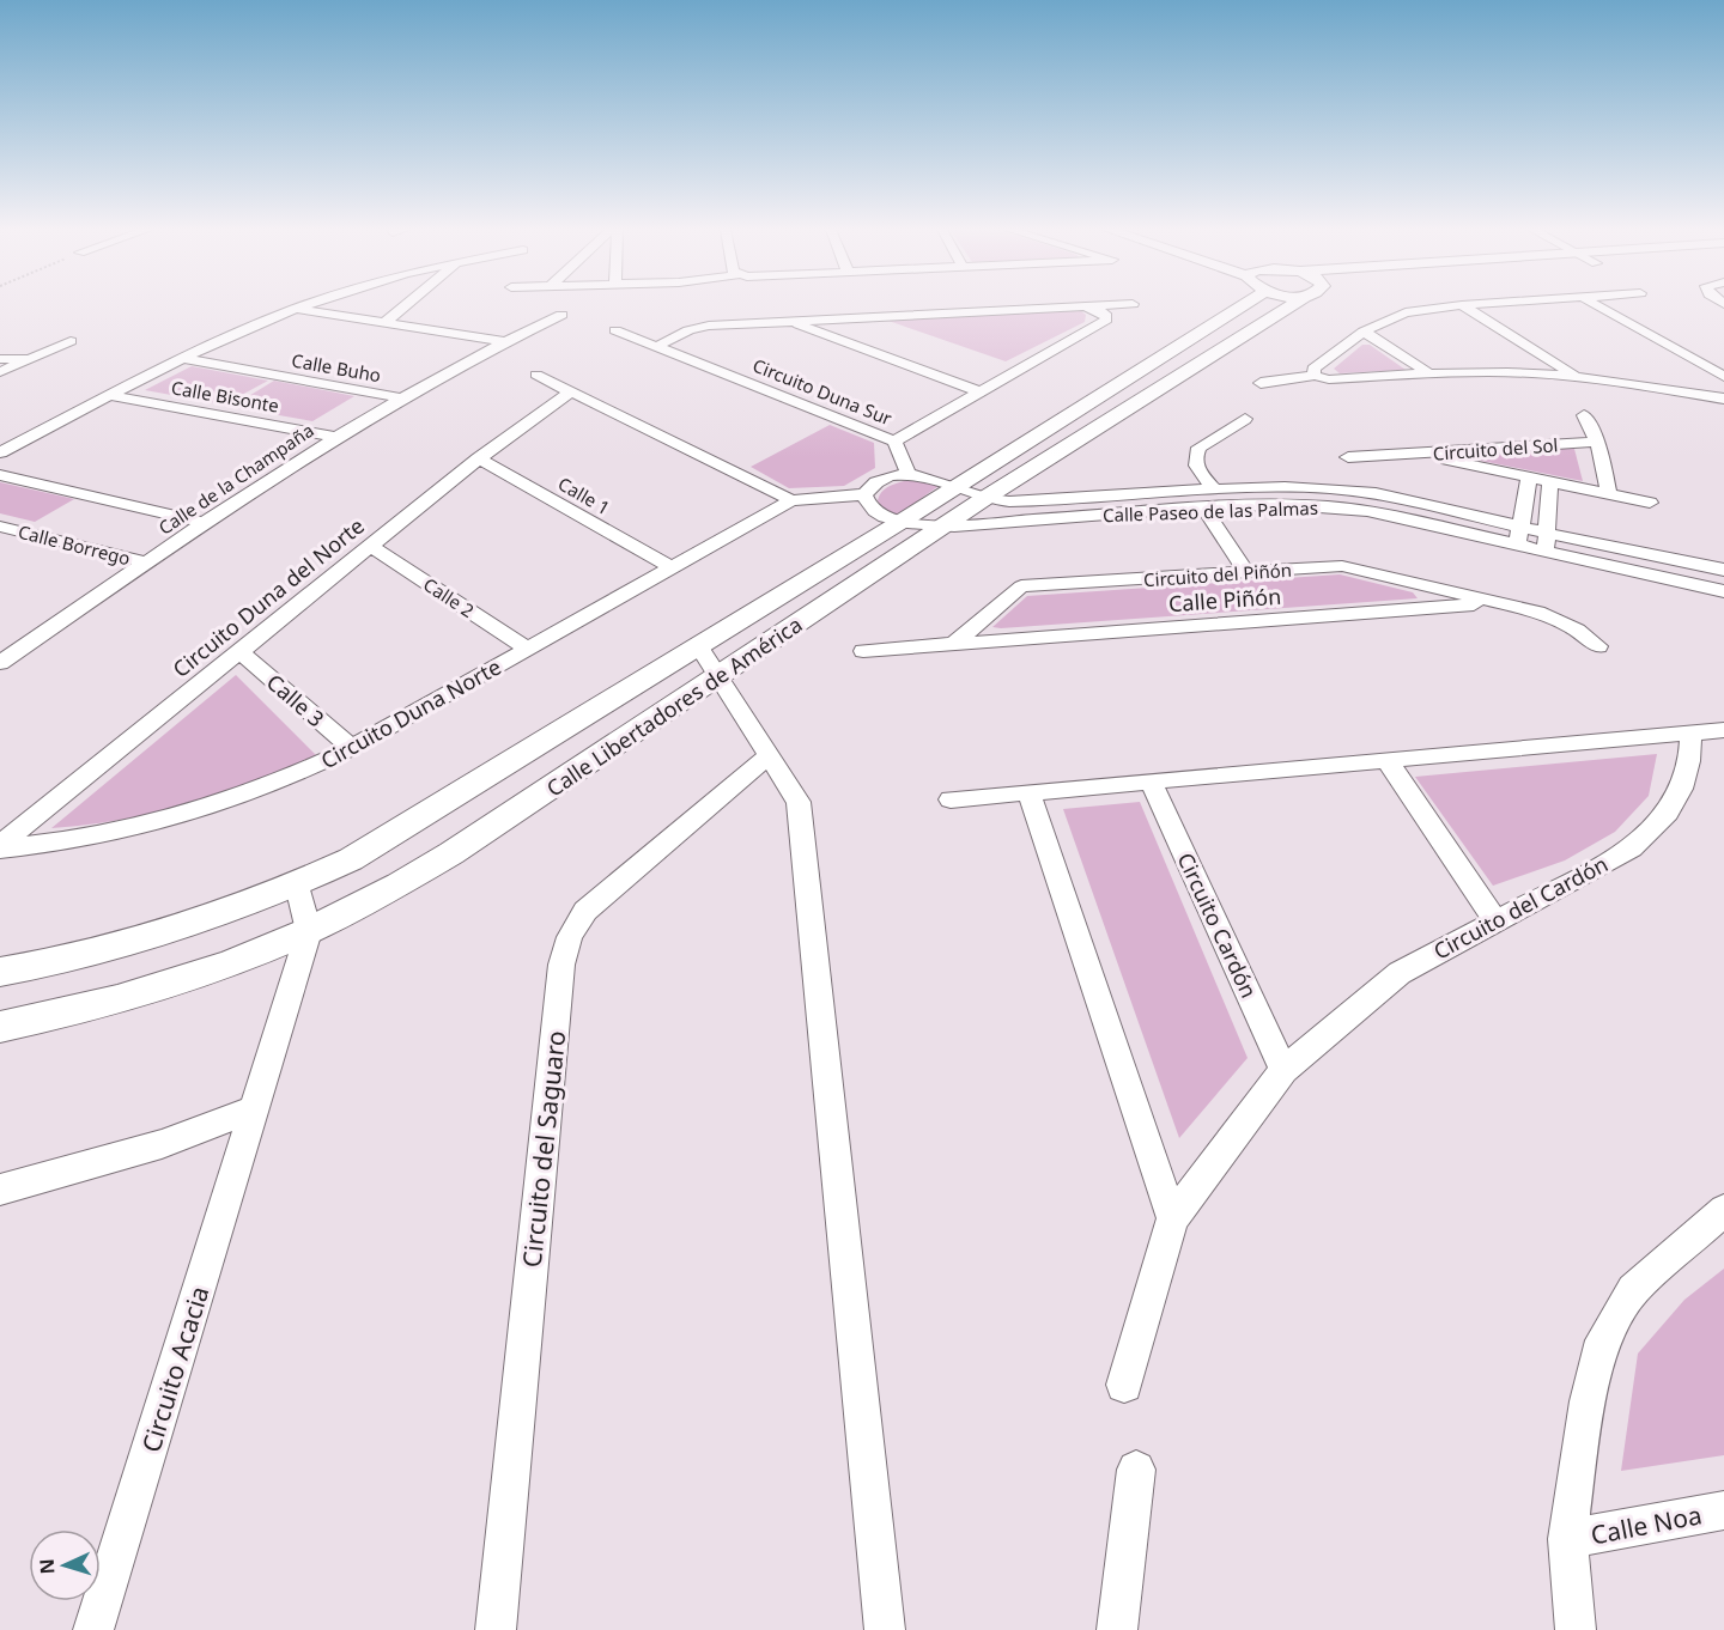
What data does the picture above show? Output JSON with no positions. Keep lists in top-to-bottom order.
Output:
{
  "streets": {
    "street": [
      "Calle Buho",
      "Circuito Duna Sur",
      "Calle Bisonte",
      "Circuito del Sol",
      "Calle de la Champaña",
      "Calle 1",
      "Calle Paseo de las Palmas",
      "Calle Borrego",
      "Circuito del Piñón",
      "Circuito Duna del Norte",
      "Calle 2",
      "Calle Piñón",
      "Calle 3",
      "Calle Libertadores de América",
      "Circuito Duna Norte",
      "Circuito del Cardón",
      "Circuito Cardón",
      "Circuito del Saguaro",
      "Circuito Acacia",
      "Calle Noa"
    ]
  },
  "crossings": [
    ["Calle Buho", "Calle de la Champaña"],
    ["Circuito Duna Sur", "Calle Paseo de las Palmas"],
    ["Calle Bisonte", "Calle de la Champaña"],
    ["Circuito del Sol", "Calle Paseo de las Palmas"],
    ["Calle de la Champaña", "Calle Borrego"],
    ["Calle 1", "Circuito Duna del Norte"],
    ["Calle 1", "Circuito Duna Norte"],
    ["Calle Paseo de las Palmas", "Calle Piñón"],
    ["Calle Paseo de las Palmas", "Calle Libertadores de América"],
    ["Calle Paseo de las Palmas", "Circuito Duna Norte"],
    ["Circuito del Piñón", "Calle Piñón"],
    ["Circuito Duna del Norte", "Calle 2"],
    ["Circuito Duna del Norte", "Calle 3"],
    ["Circuito Duna del Norte", "Circuito Duna Norte"],
    ["Calle 2", "Circuito Duna Norte"],
    ["Calle 3", "Circuito Duna Norte"],
    ["Calle Libertadores de América", "Circuito Acacia"],
    ["Circuito del Cardón", "Circuito Cardón"]
  ],
  "north": "left"
}
